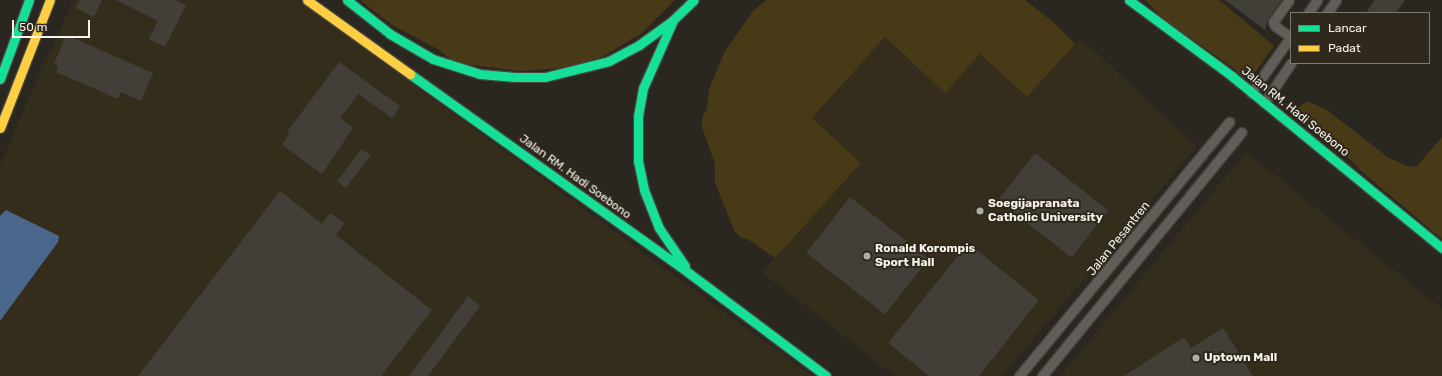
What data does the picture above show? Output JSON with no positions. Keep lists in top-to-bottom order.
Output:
{
  "streets": {
    "main road": ["Jalan RM. Hadi Soebono"],
    "street": ["Jalan Pesantren"]
  },
  "places": ["Soegijapranata Catholic University", "Ronald Korompis Sport Hall", "Uptown Mall"],
  "legend": ["Lancar", "Padat"],
  "scale_bar": "50 m"
}
